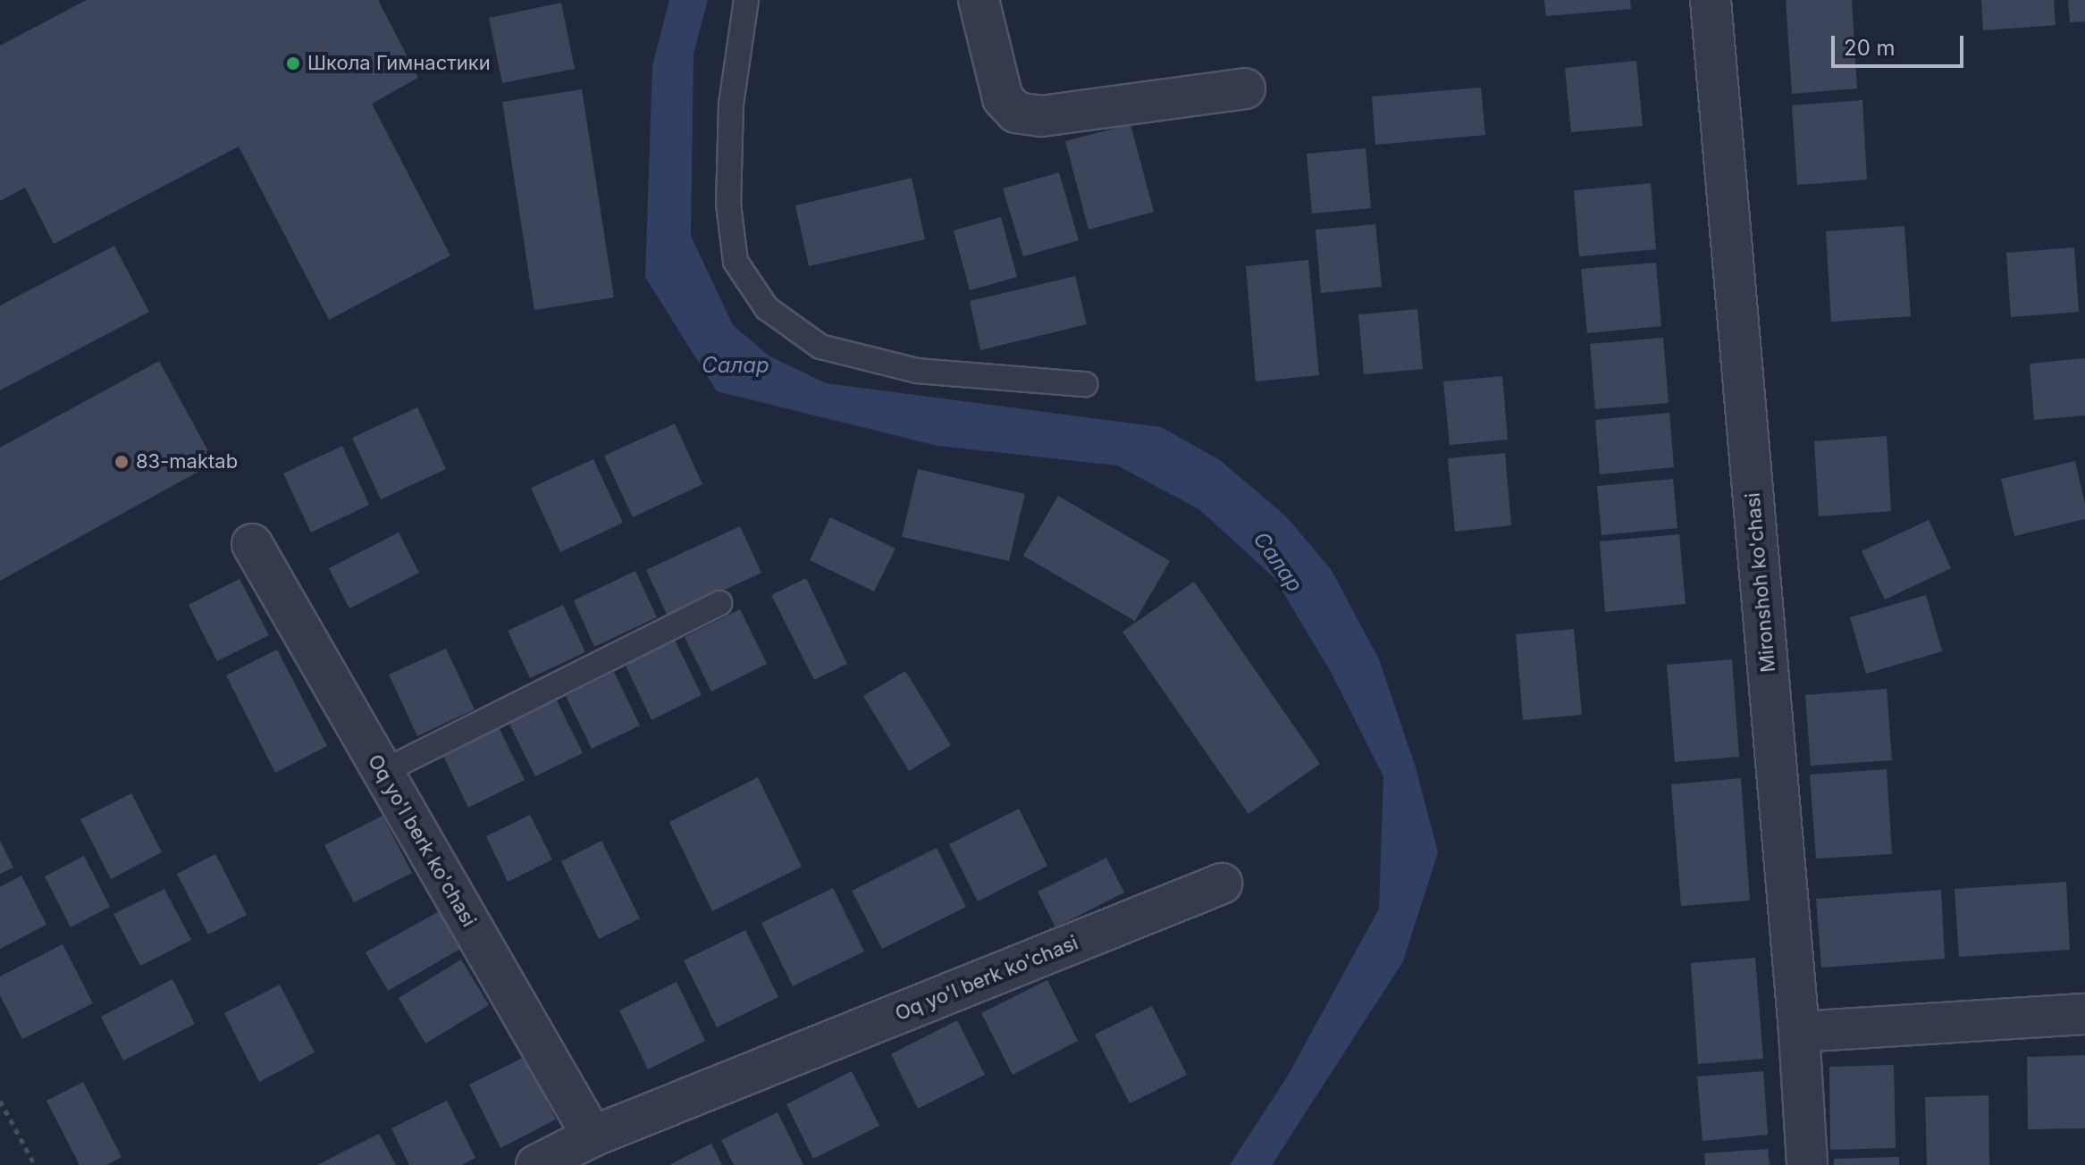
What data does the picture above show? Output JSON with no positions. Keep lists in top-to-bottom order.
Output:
{
  "streets": {
    "street": ["Mironshoh ko'chasi", "Oq yo'l berk ko'chasi"]
  },
  "water": ["Салар"],
  "places": ["Школа Гимнастики", "83-maktab"],
  "scale_bar": "20 m"
}
